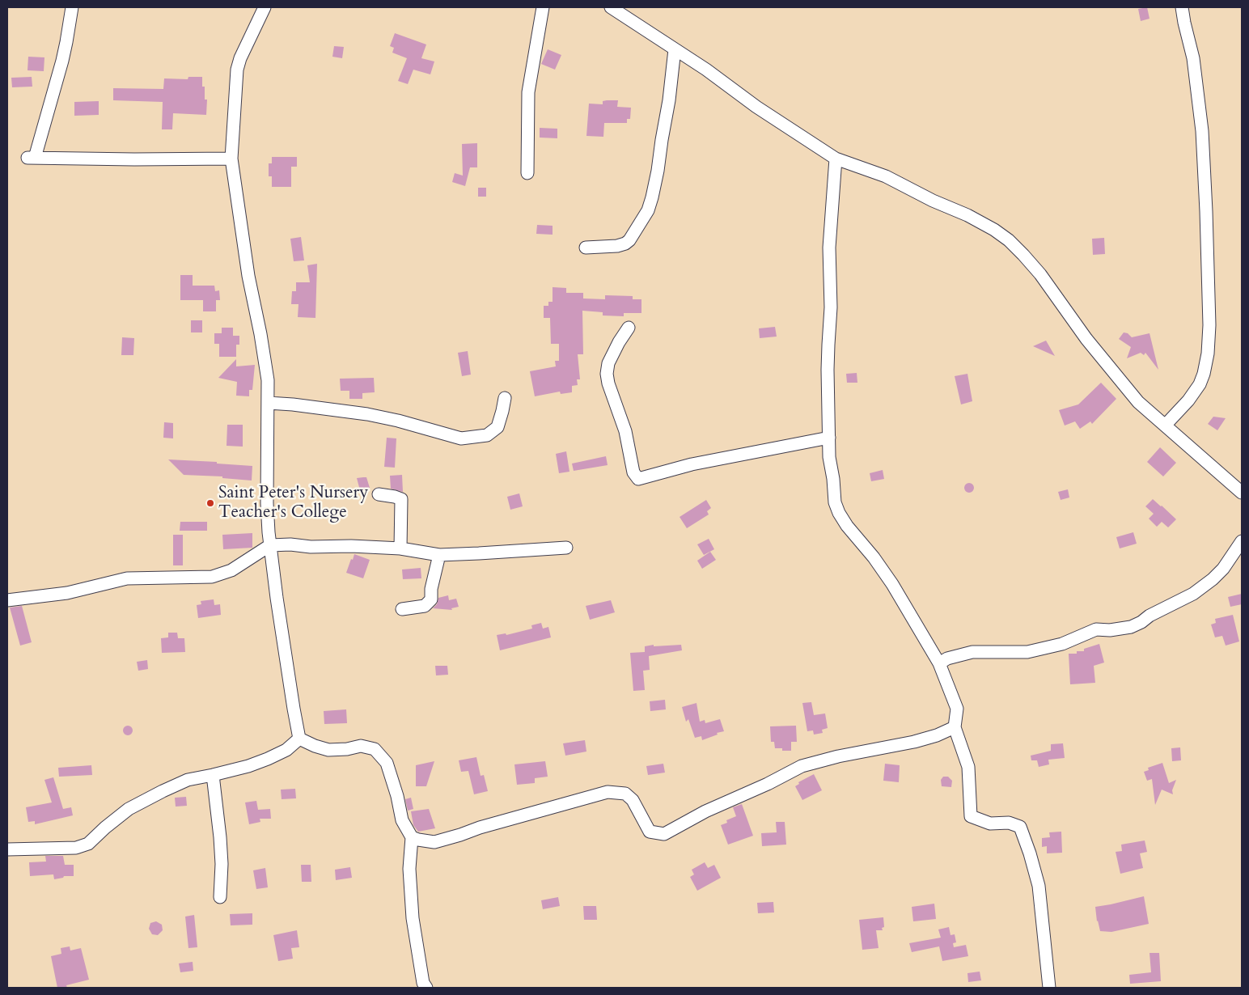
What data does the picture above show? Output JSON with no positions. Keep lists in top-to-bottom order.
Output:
{
  "places": ["Saint Peter's Nursery Teacher's College"]
}
